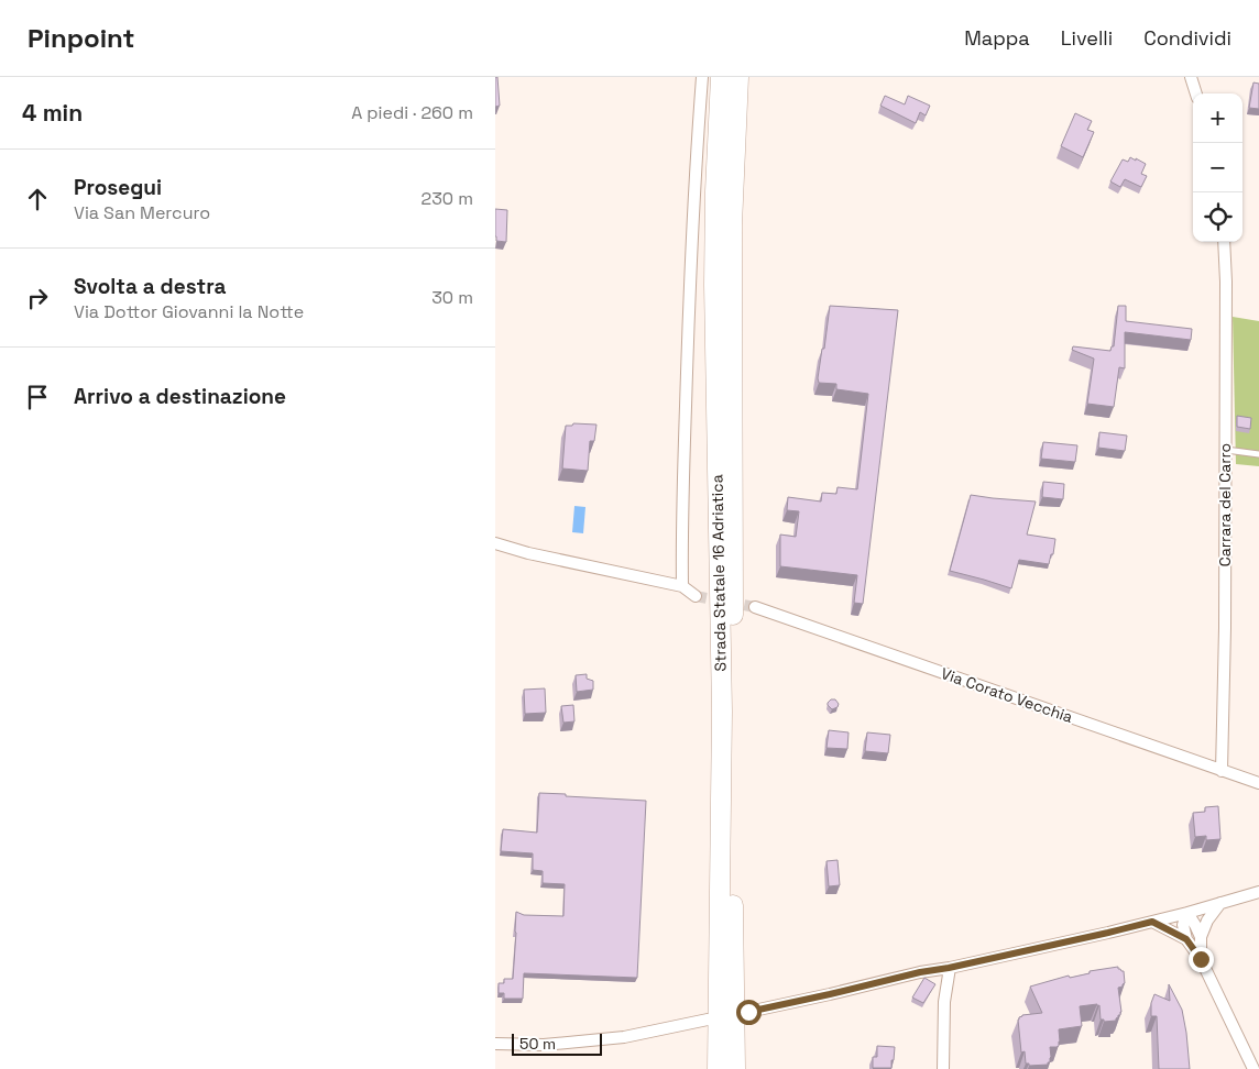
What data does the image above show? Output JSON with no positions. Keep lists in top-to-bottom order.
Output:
{
  "streets": {
    "highway": ["Strada Statale 16 Adriatica"],
    "street": ["Carrara del Carro", "Via Corato Vecchia"]
  },
  "crossings": [
    ["Carrara del Carro", "Via Corato Vecchia"]
  ],
  "scale_bar": "50 m",
  "page": {
    "header": "Pinpoint",
    "nav": ["Mappa", "Livelli", "Condividi"],
    "heading": ["4 min", "A piedi · 260 m"],
    "map_buttons": ["+", "−"],
    "list": [
      ["Prosegui", "Via San Mercuro", "230 m"],
      ["Svolta a destra", "Via Dottor Giovanni la Notte", "30 m"],
      "Arrivo a destinazione"
    ],
    "scale": "50 m"
  }
}
